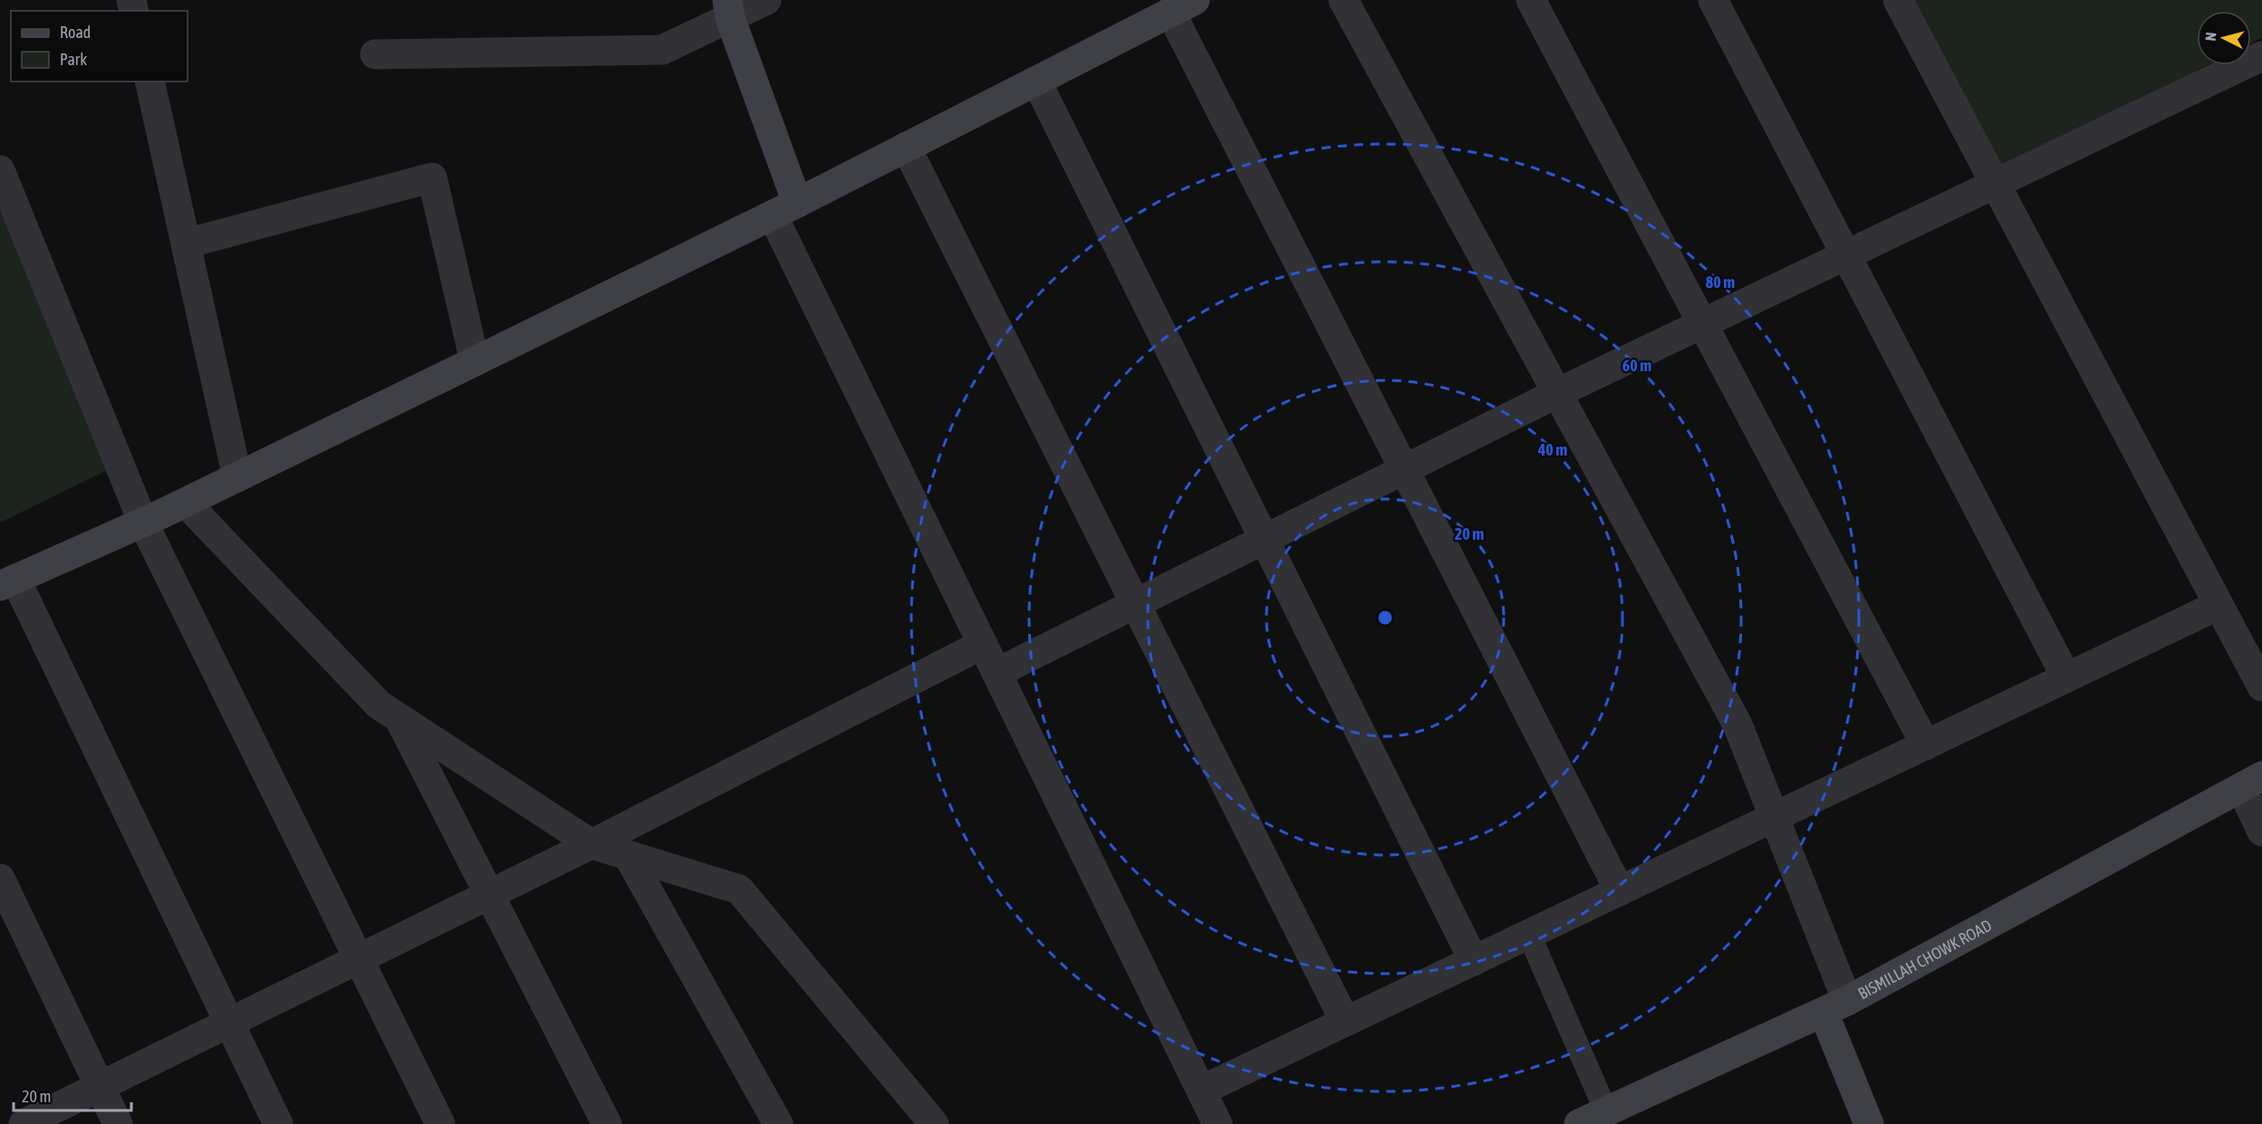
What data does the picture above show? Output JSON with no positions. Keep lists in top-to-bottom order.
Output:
{
  "streets": {
    "street": ["BISMILLAH CHOWK ROAD"]
  },
  "legend": ["Road", "Park"],
  "scale_bar": "20 m",
  "north": "left",
  "rings": [
    "80 m",
    "60 m",
    "40 m",
    "20 m"
  ]
}
